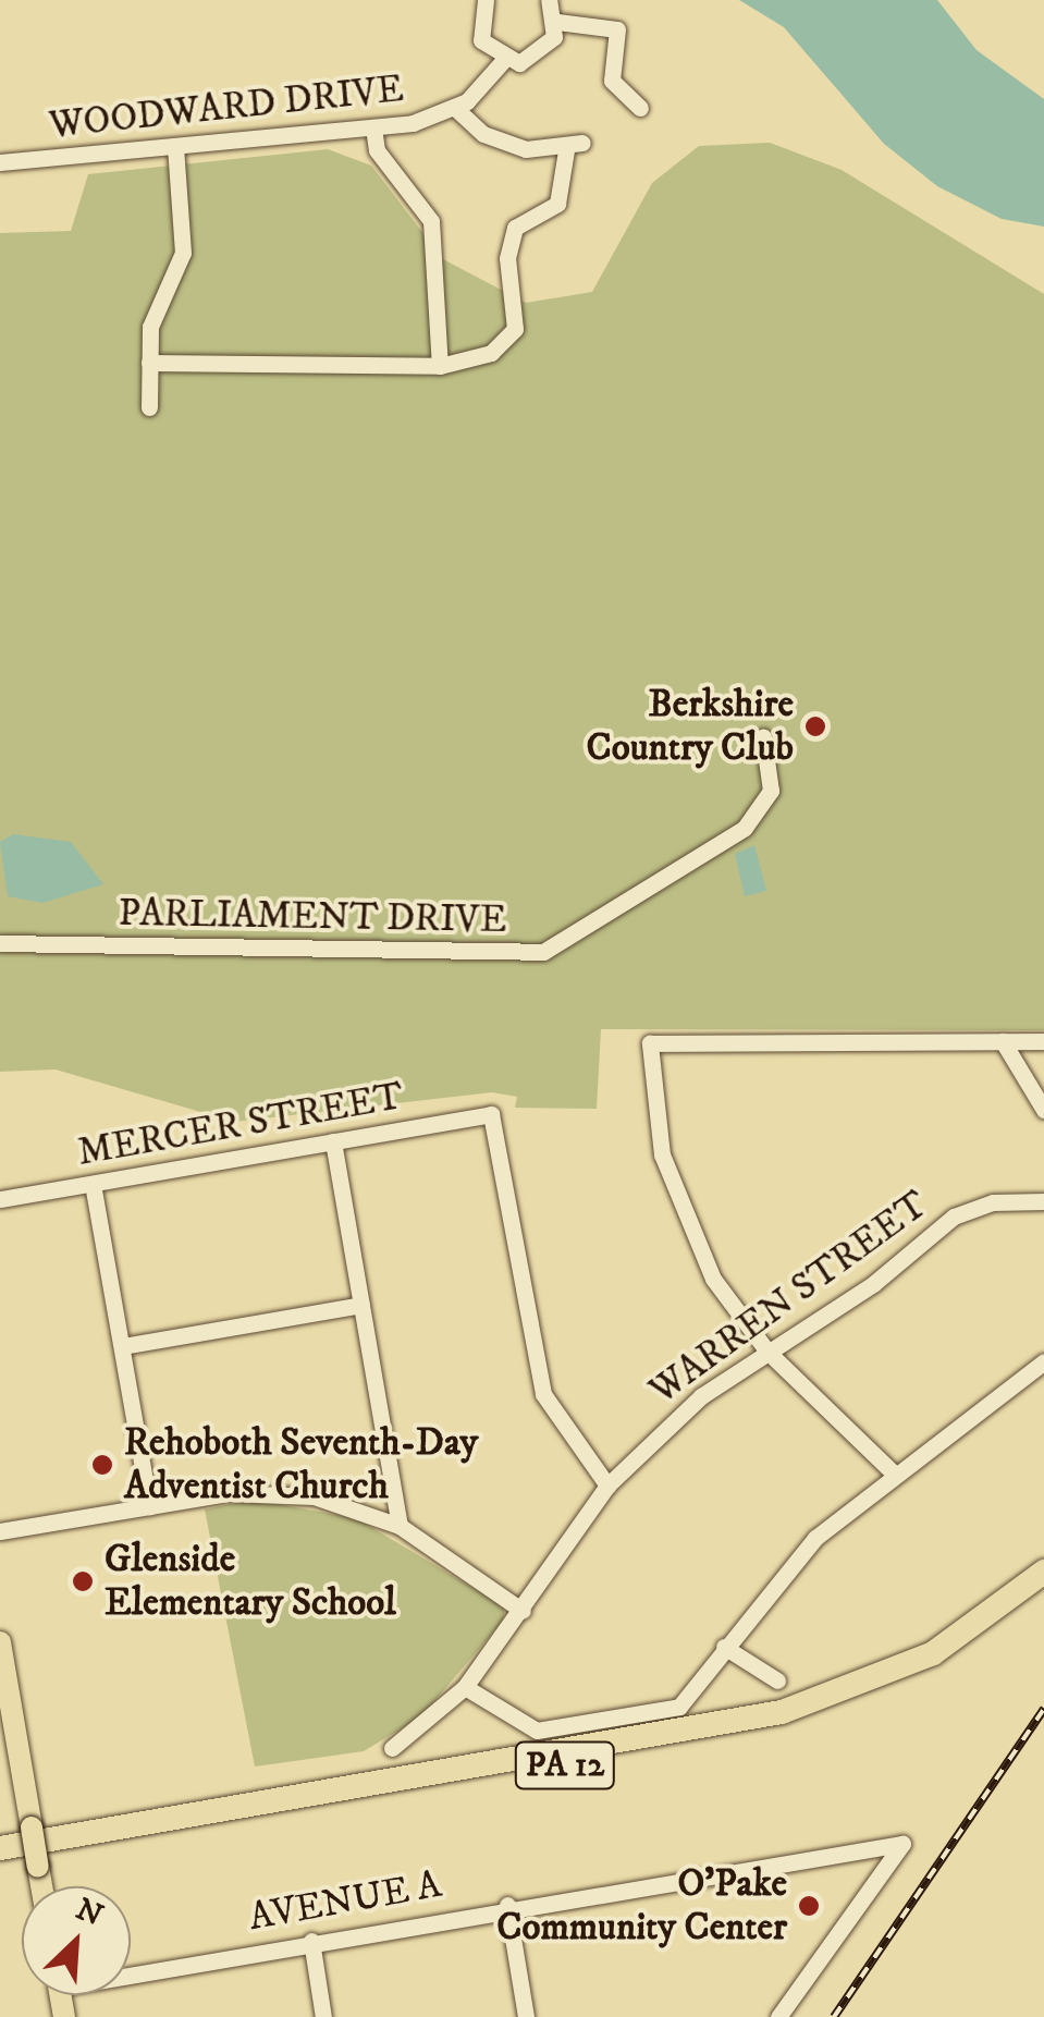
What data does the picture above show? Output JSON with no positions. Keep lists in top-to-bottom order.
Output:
{
  "streets": {
    "highway": ["PA 12"],
    "street": [
      "WOODWARD DRIVE",
      "PARLIAMENT DRIVE",
      "MERCER STREET",
      "WARREN STREET",
      "AVENUE A"
    ]
  },
  "crossings": [
    ["MERCER STREET", "WARREN STREET"]
  ],
  "places": [
    "Berkshire Country Club",
    "Rehoboth Seventh-Day Adventist Church",
    "Glenside Elementary School",
    "O’Pake Community Center"
  ],
  "north": "top right"
}
